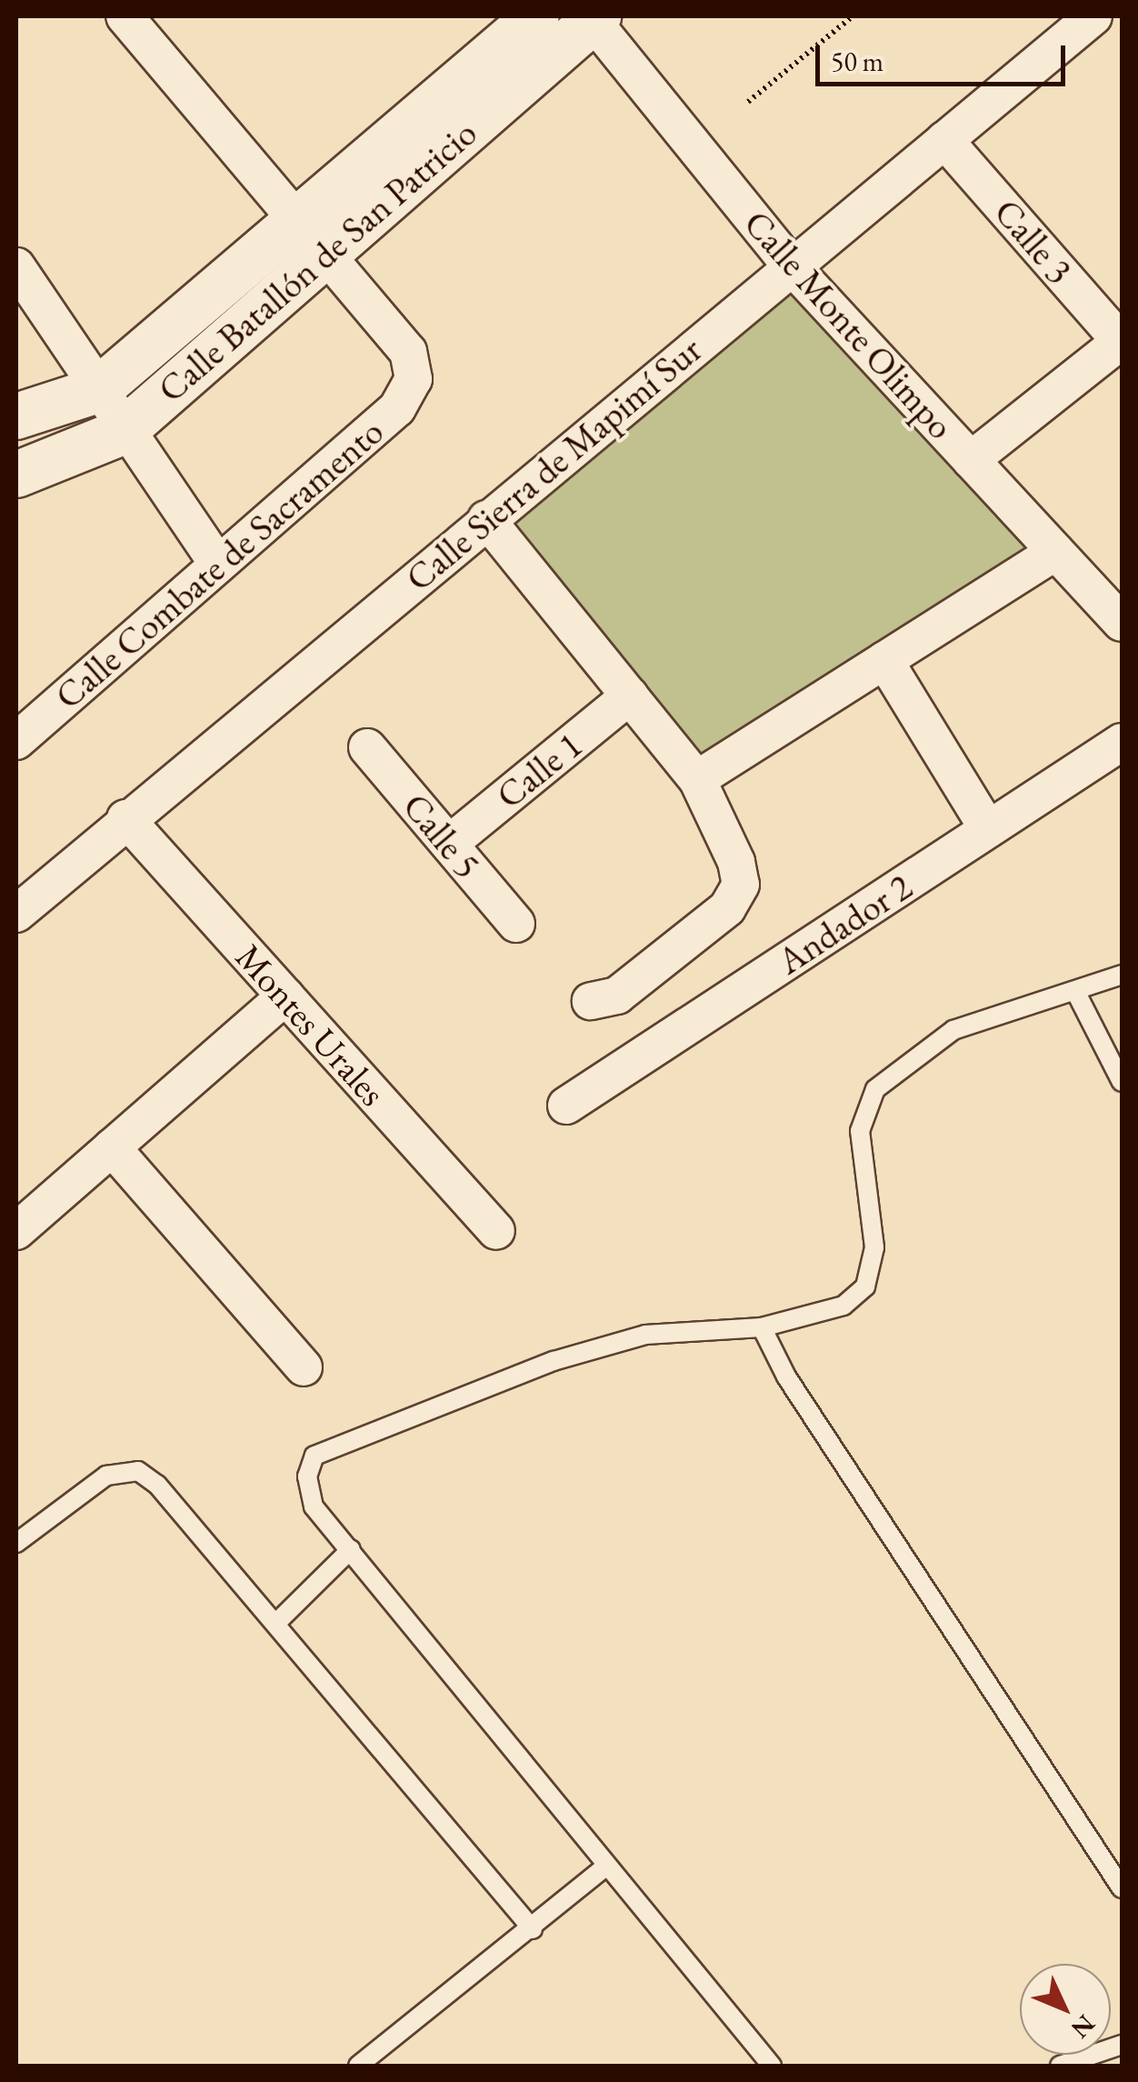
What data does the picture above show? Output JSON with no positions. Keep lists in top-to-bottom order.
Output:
{
  "streets": {
    "street": [
      "Calle 3",
      "Calle Batallón de San Patricio",
      "Calle Monte Olimpo",
      "Calle Sierra de Mapimí Sur",
      "Calle Combate de Sacramento",
      "Calle 1",
      "Calle 5",
      "Andador 2",
      "Montes Urales"
    ]
  },
  "crossings": [
    ["Calle 3", "Calle Sierra de Mapimí Sur"],
    ["Calle Batallón de San Patricio", "Calle Monte Olimpo"],
    ["Calle Batallón de San Patricio", "Calle Combate de Sacramento"],
    ["Calle Monte Olimpo", "Calle Sierra de Mapimí Sur"],
    ["Calle Sierra de Mapimí Sur", "Montes Urales"],
    ["Calle 1", "Calle 5"]
  ],
  "scale_bar": "50 m",
  "north": "bottom right"
}
